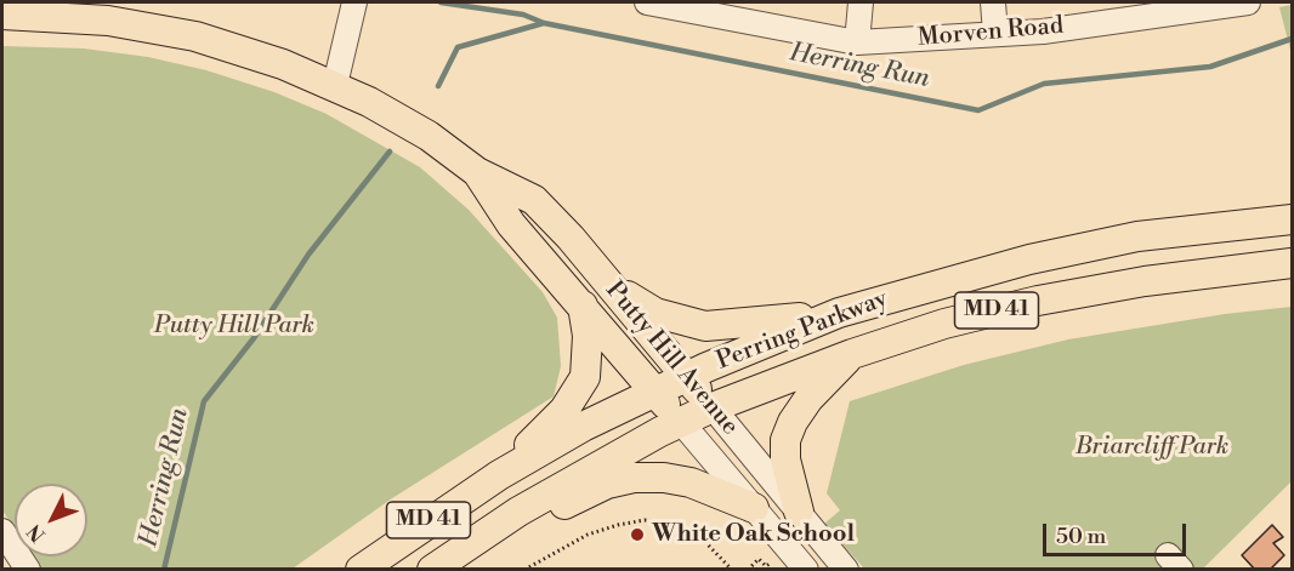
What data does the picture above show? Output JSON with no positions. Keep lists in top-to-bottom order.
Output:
{
  "streets": {
    "main road": ["MD 41", "Perring Parkway", "Putty Hill Avenue"],
    "street": ["Morven Road"]
  },
  "crossings": [
    ["Perring Parkway", "Putty Hill Avenue"]
  ],
  "water": ["Herring Run"],
  "parks": ["Putty Hill Park", "Briarcliff Park"],
  "places": ["White Oak School"],
  "scale_bar": "50 m",
  "north": "bottom left"
}
